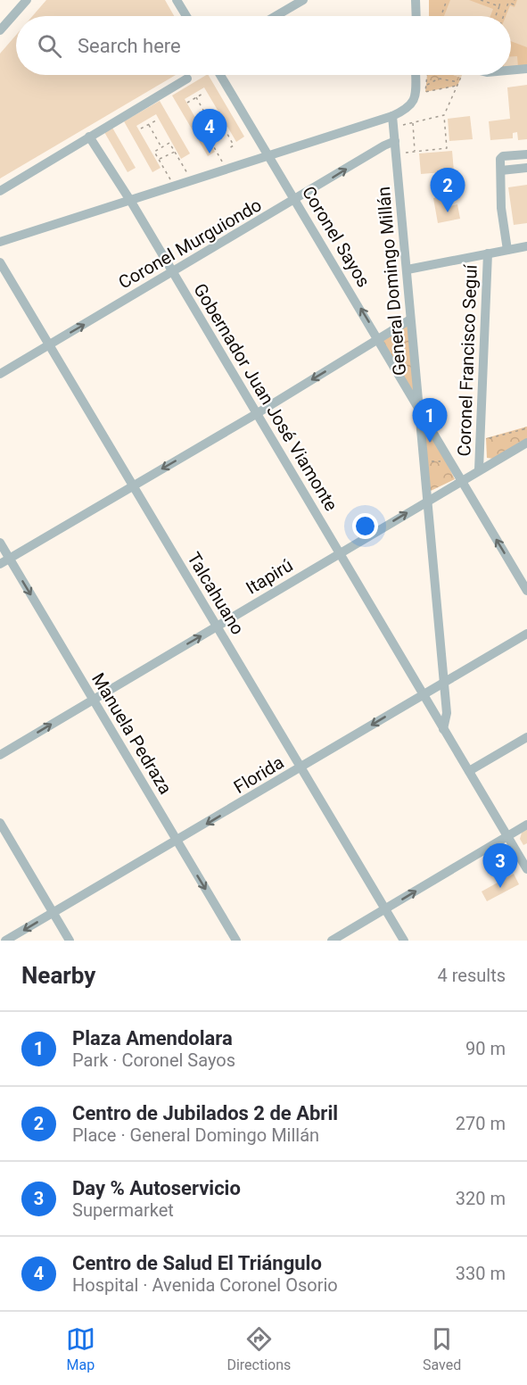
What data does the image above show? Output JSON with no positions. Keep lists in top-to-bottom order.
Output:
{
  "streets": {
    "street": [
      "Coronel Sayos",
      "Coronel Murguiondo",
      "General Domingo Millán",
      "Coronel Francisco Seguí",
      "Gobernador Juan José Viamonte",
      "Itapirú",
      "Talcahuano",
      "Manuela Pedraza",
      "Florida"
    ]
  },
  "crossings": [
    ["Coronel Sayos", "Coronel Murguiondo"],
    ["Coronel Sayos", "General Domingo Millán"],
    ["Coronel Sayos", "Itapirú"],
    ["Coronel Murguiondo", "General Domingo Millán"],
    ["Coronel Murguiondo", "Gobernador Juan José Viamonte"],
    ["Coronel Murguiondo", "Talcahuano"],
    ["General Domingo Millán", "Gobernador Juan José Viamonte"],
    ["General Domingo Millán", "Itapirú"],
    ["General Domingo Millán", "Florida"],
    ["Coronel Francisco Seguí", "Itapirú"],
    ["Gobernador Juan José Viamonte", "Itapirú"],
    ["Gobernador Juan José Viamonte", "Florida"],
    ["Itapirú", "Talcahuano"],
    ["Itapirú", "Manuela Pedraza"],
    ["Talcahuano", "Florida"],
    ["Manuela Pedraza", "Florida"]
  ],
  "one_way": [
    "Coronel Sayos",
    "Itapirú",
    "Manuela Pedraza",
    "Florida"
  ],
  "page": {
    "search": "Search here",
    "pins": [
      "4",
      "2",
      "1",
      "3"
    ],
    "heading": ["Nearby", "4 results"],
    "list": [
      {
        "mark": "1",
        "name": "Plaza Amendolara",
        "note": "Park · Coronel Sayos",
        "value": "90 m"
      },
      {
        "mark": "2",
        "name": "Centro de Jubilados 2 de Abril",
        "note": "Place · General Domingo Millán",
        "value": "270 m"
      },
      {
        "mark": "3",
        "name": "Day % Autoservicio",
        "note": "Supermarket",
        "value": "320 m"
      },
      {
        "mark": "4",
        "name": "Centro de Salud El Triángulo",
        "note": "Hospital · Avenida Coronel Osorio",
        "value": "330 m"
      }
    ],
    "nav": ["Map", "Directions", "Saved"]
  }
}
